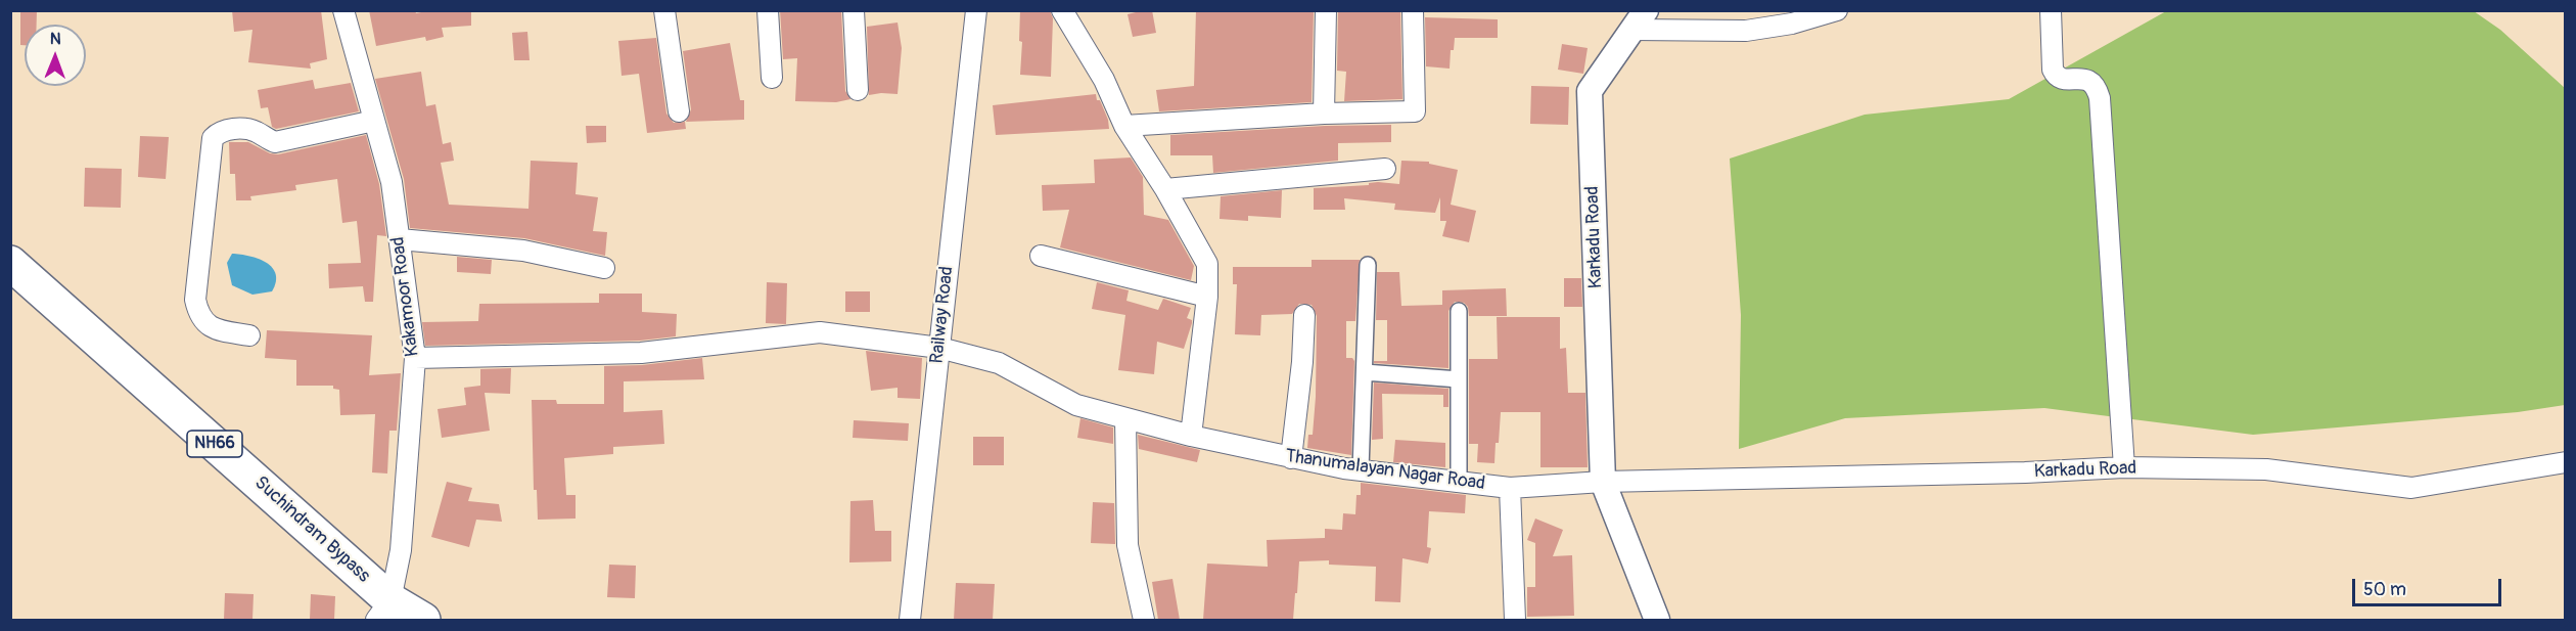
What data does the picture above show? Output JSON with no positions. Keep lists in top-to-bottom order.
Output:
{
  "streets": {
    "highway": ["NH66", "Suchindram Bypass"],
    "street": [
      "Karkadu Road",
      "Kakamoor Road",
      "Railway Road",
      "Thanumalayan Nagar Road"
    ]
  },
  "crossings": [
    ["Karkadu Road", "Thanumalayan Nagar Road"],
    ["Kakamoor Road", "Thanumalayan Nagar Road"],
    ["Kakamoor Road", "Suchindram Bypass"],
    ["Railway Road", "Thanumalayan Nagar Road"]
  ],
  "scale_bar": "50 m",
  "north": "top"
}
